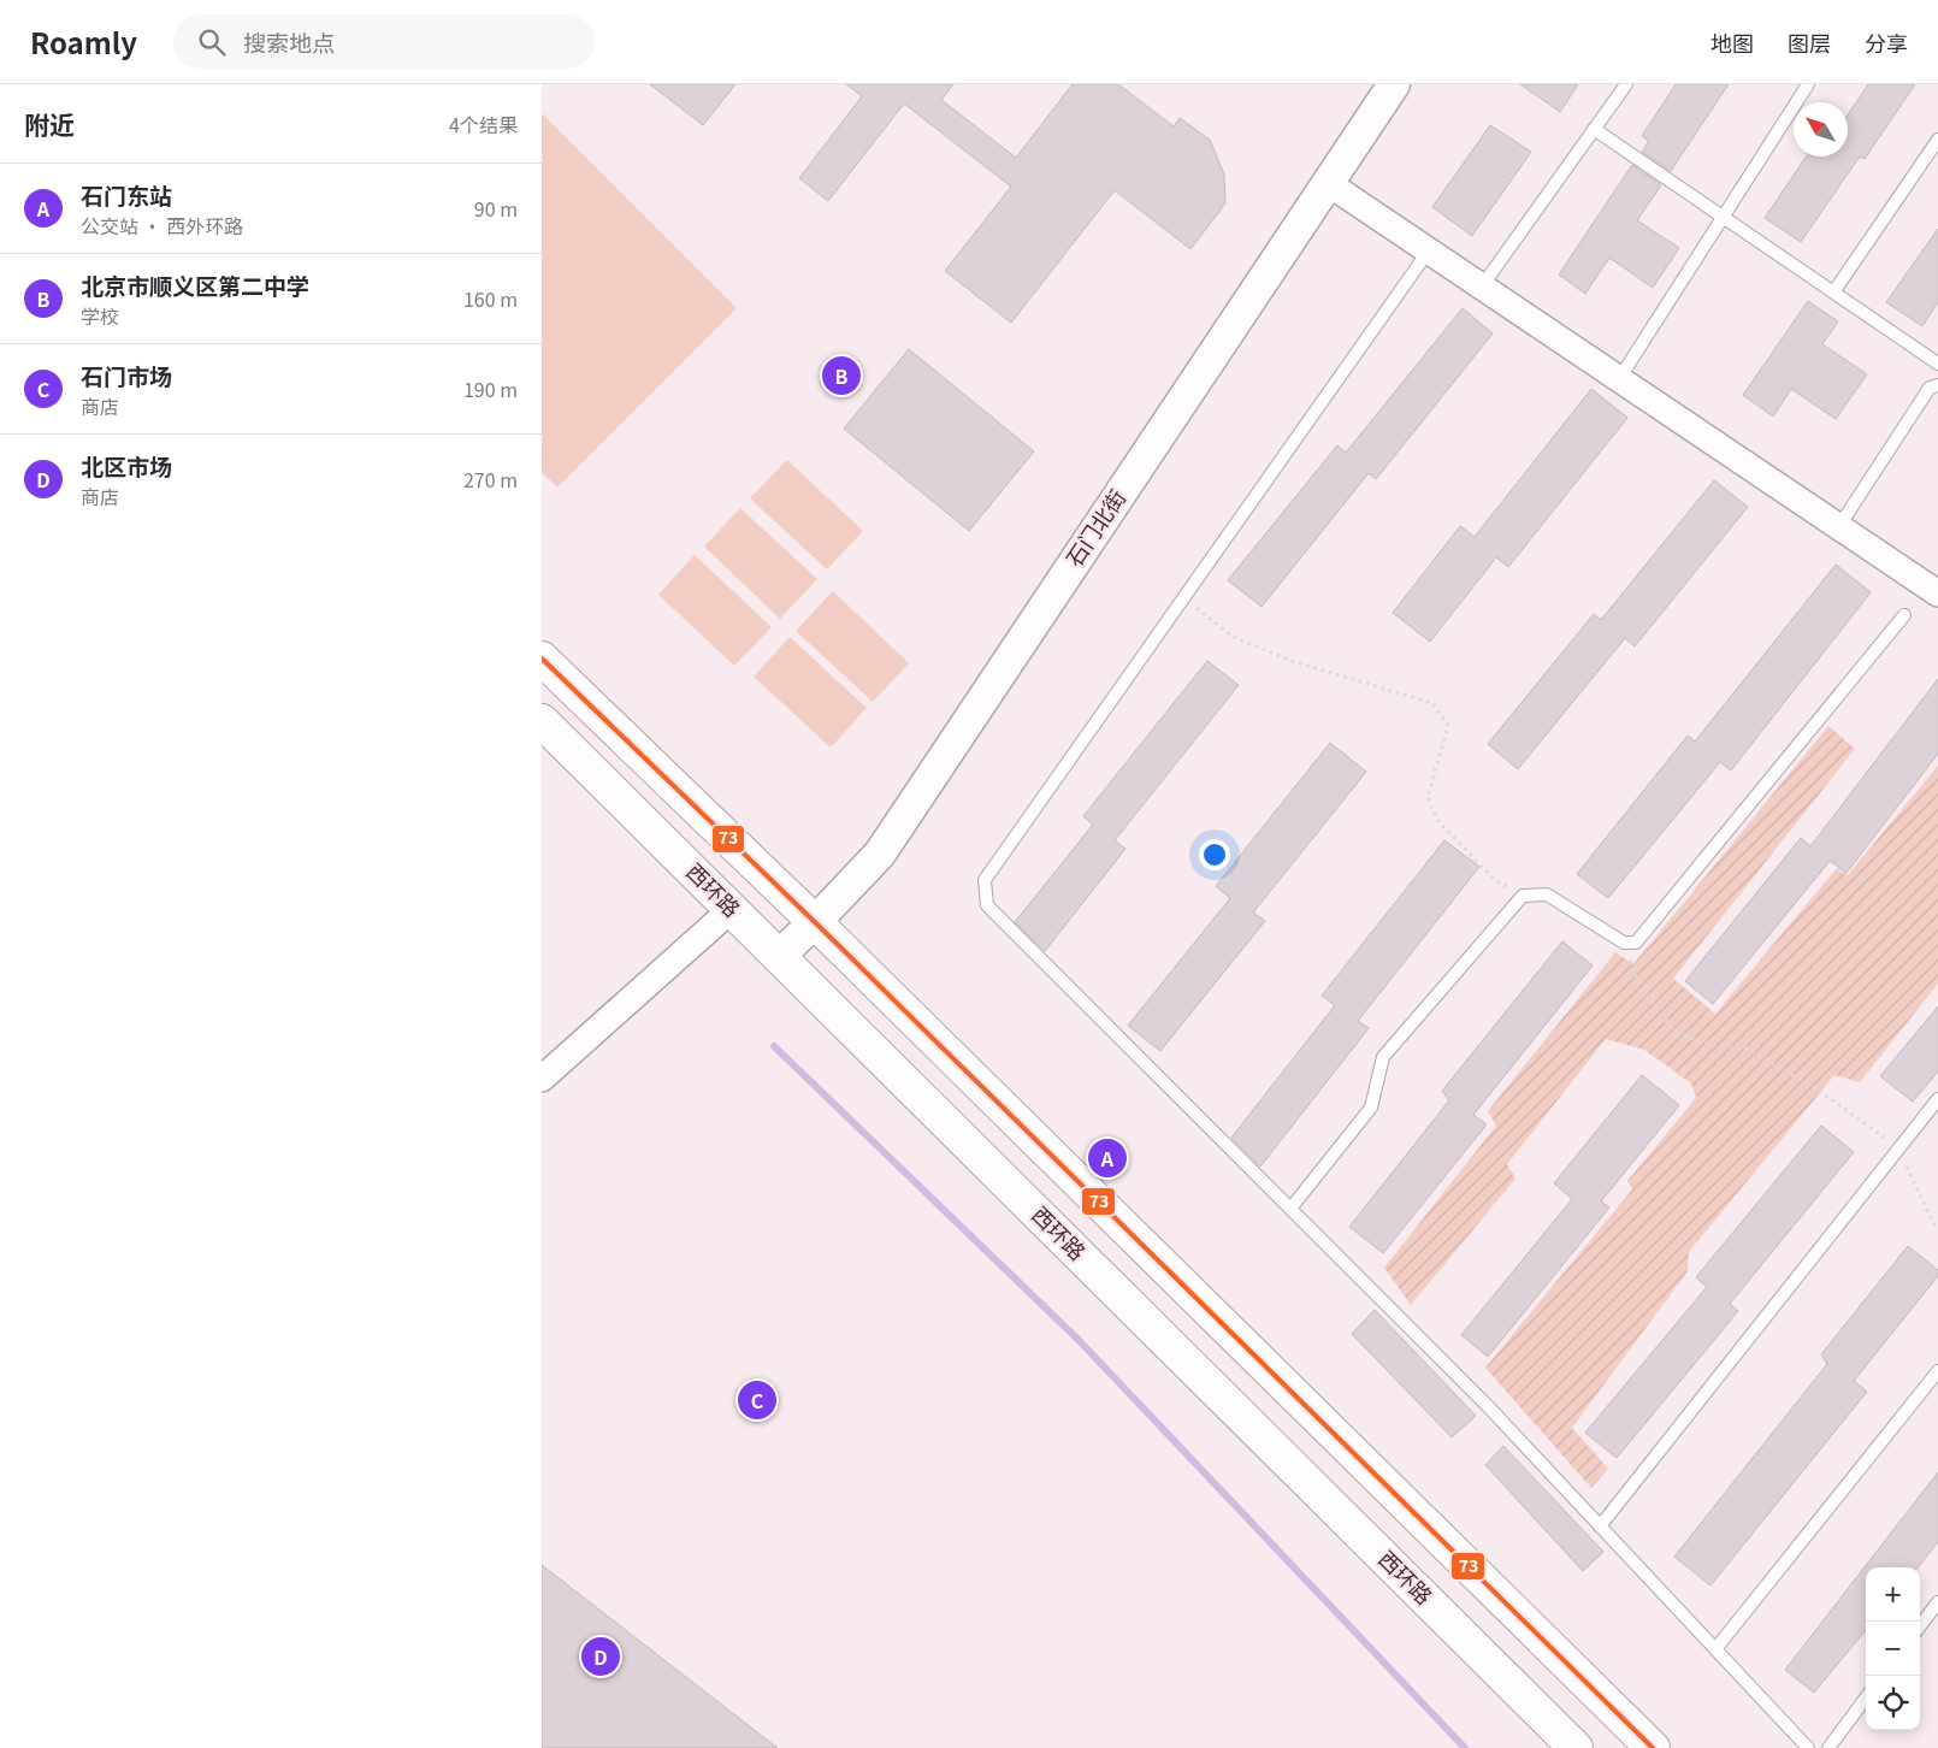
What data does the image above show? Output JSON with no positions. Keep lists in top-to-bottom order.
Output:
{
  "streets": {
    "main road": ["西环路"],
    "street": ["石门北街"]
  },
  "crossings": [
    ["石门北街", "西环路"]
  ],
  "lines": ["transit line 73"],
  "north": "top left",
  "page": {
    "header": "Roamly",
    "search": "搜索地点",
    "nav": ["地图", "图层", "分享"],
    "heading": ["附近", "4个结果"],
    "list": [
      {
        "mark": "A",
        "name": "石门东站",
        "note": "公交站 · 西外环路",
        "value": "90 m"
      },
      {
        "mark": "B",
        "name": "北京市顺义区第二中学",
        "note": "学校",
        "value": "160 m"
      },
      {
        "mark": "C",
        "name": "石门市场",
        "note": "商店",
        "value": "190 m"
      },
      {
        "mark": "D",
        "name": "北区市场",
        "note": "商店",
        "value": "270 m"
      }
    ],
    "pins": [
      "B",
      "A",
      "C",
      "D"
    ],
    "map_buttons": ["+", "−"]
  }
}
